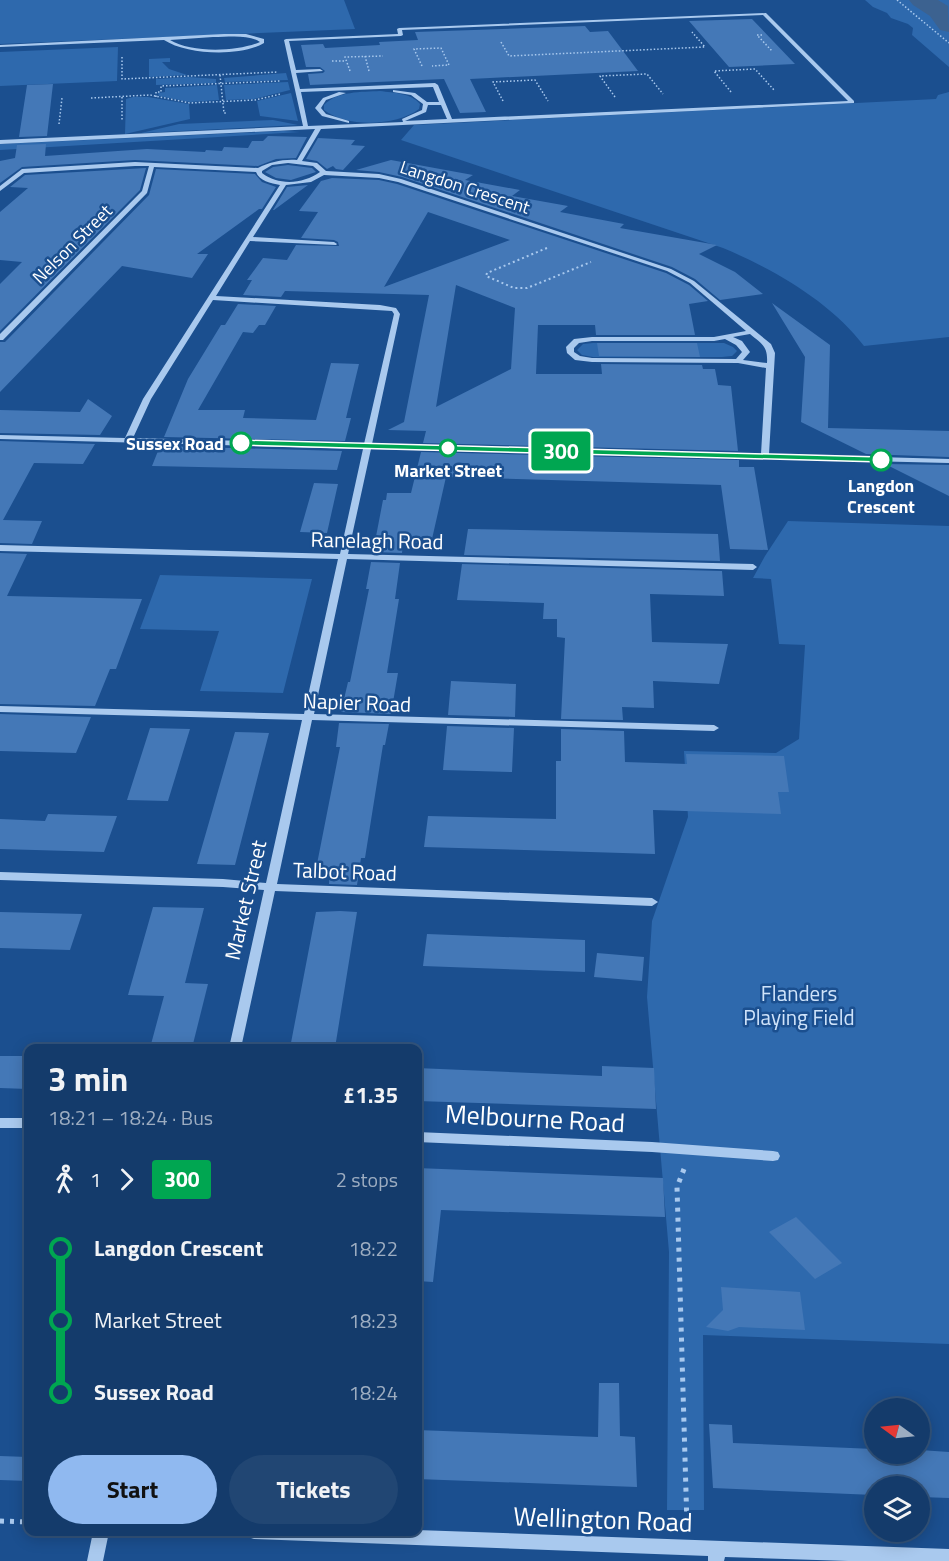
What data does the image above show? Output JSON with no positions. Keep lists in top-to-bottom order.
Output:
{
  "streets": {
    "street": [
      "Langdon Crescent",
      "Nelson Street",
      "Ranelagh Road",
      "Napier Road",
      "Talbot Road",
      "Market Street",
      "Melbourne Road",
      "Wellington Road"
    ]
  },
  "crossings": [
    ["Ranelagh Road", "Market Street"],
    ["Napier Road", "Market Street"],
    ["Talbot Road", "Market Street"]
  ],
  "parks": ["Flanders Playing Field"],
  "places": ["Sussex Road", "Market Street", "Langdon Crescent"],
  "lines": ["bus line 300"],
  "north": "left",
  "page": {
    "on_map": "300",
    "heading": ["3 min", "18:21 – 18:24 · Bus", "£1.35"],
    "legs": ["1", "300", "2 stops"],
    "list": [
      {
        "name": "Langdon Crescent",
        "value": "18:22"
      },
      {
        "name": "Market Street",
        "value": "18:23"
      },
      {
        "name": "Sussex Road",
        "value": "18:24"
      }
    ],
    "buttons": ["Start", "Tickets"]
  }
}
